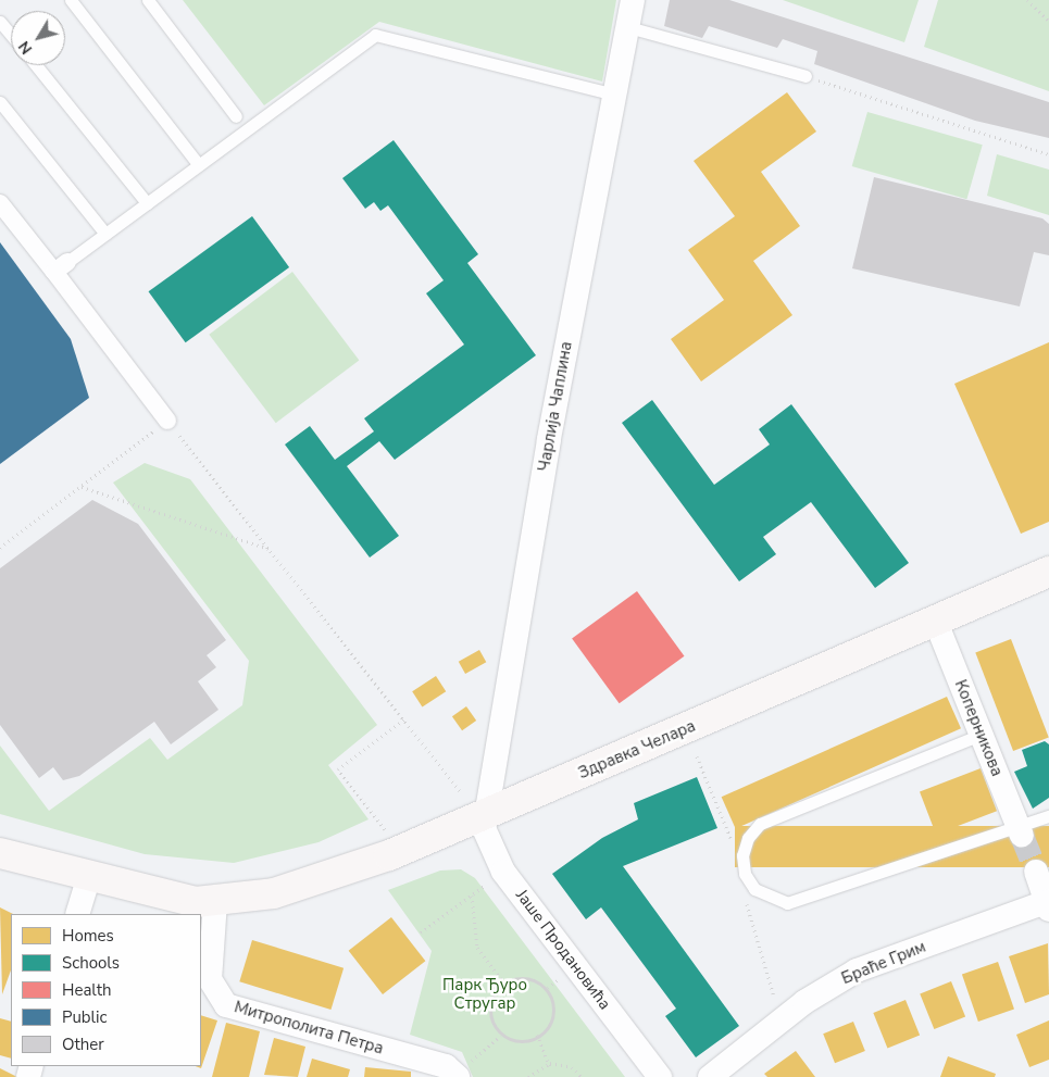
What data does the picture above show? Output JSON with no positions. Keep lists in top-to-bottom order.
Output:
{
  "streets": {
    "main road": ["Здравка Челара"],
    "street": [
      "Чарлија Чаплина",
      "Коперникова",
      "Јаше Продановића",
      "Браће Грим",
      "Митрополита Петра"
    ]
  },
  "crossings": [
    ["Чарлија Чаплина", "Здравка Челара"],
    ["Чарлија Чаплина", "Јаше Продановића"],
    ["Коперникова", "Здравка Челара"],
    ["Здравка Челара", "Јаше Продановића"],
    ["Здравка Челара", "Митрополита Петра"]
  ],
  "parks": ["Парк Ђуро Стругар"],
  "legend": [
    "Homes",
    "Schools",
    "Health",
    "Public",
    "Other"
  ],
  "north": "bottom left"
}
